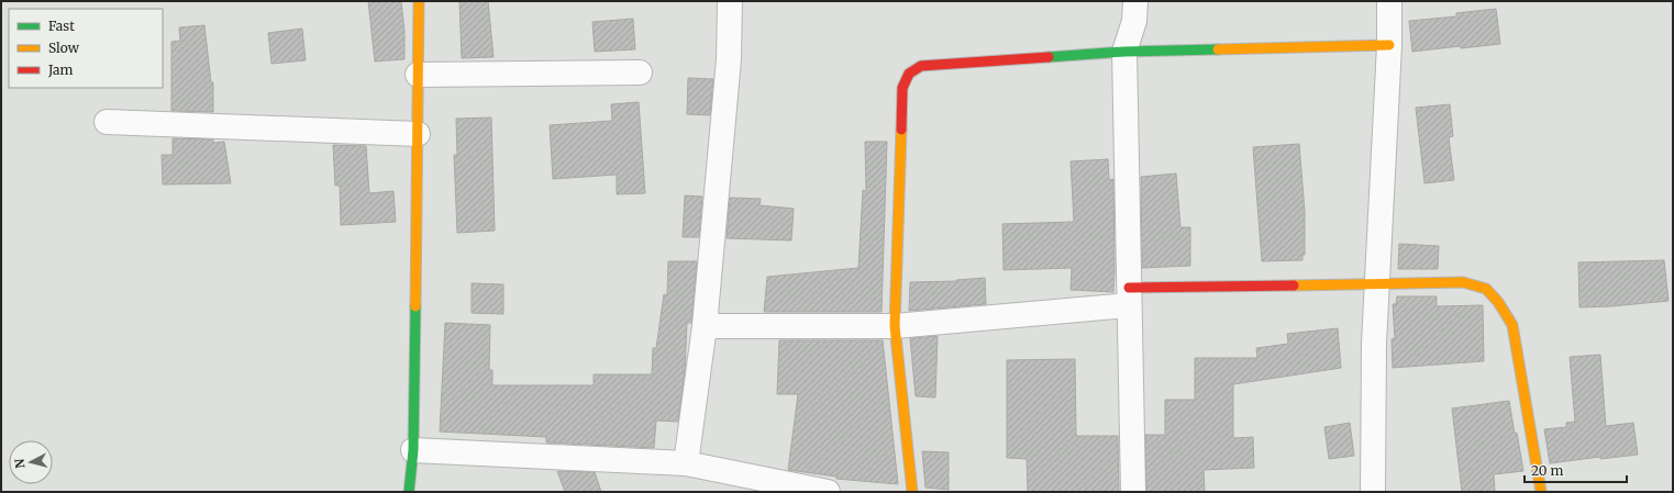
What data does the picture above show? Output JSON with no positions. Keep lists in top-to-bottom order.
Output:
{
  "legend": ["Fast", "Slow", "Jam"],
  "scale_bar": "20 m",
  "north": "left"
}
